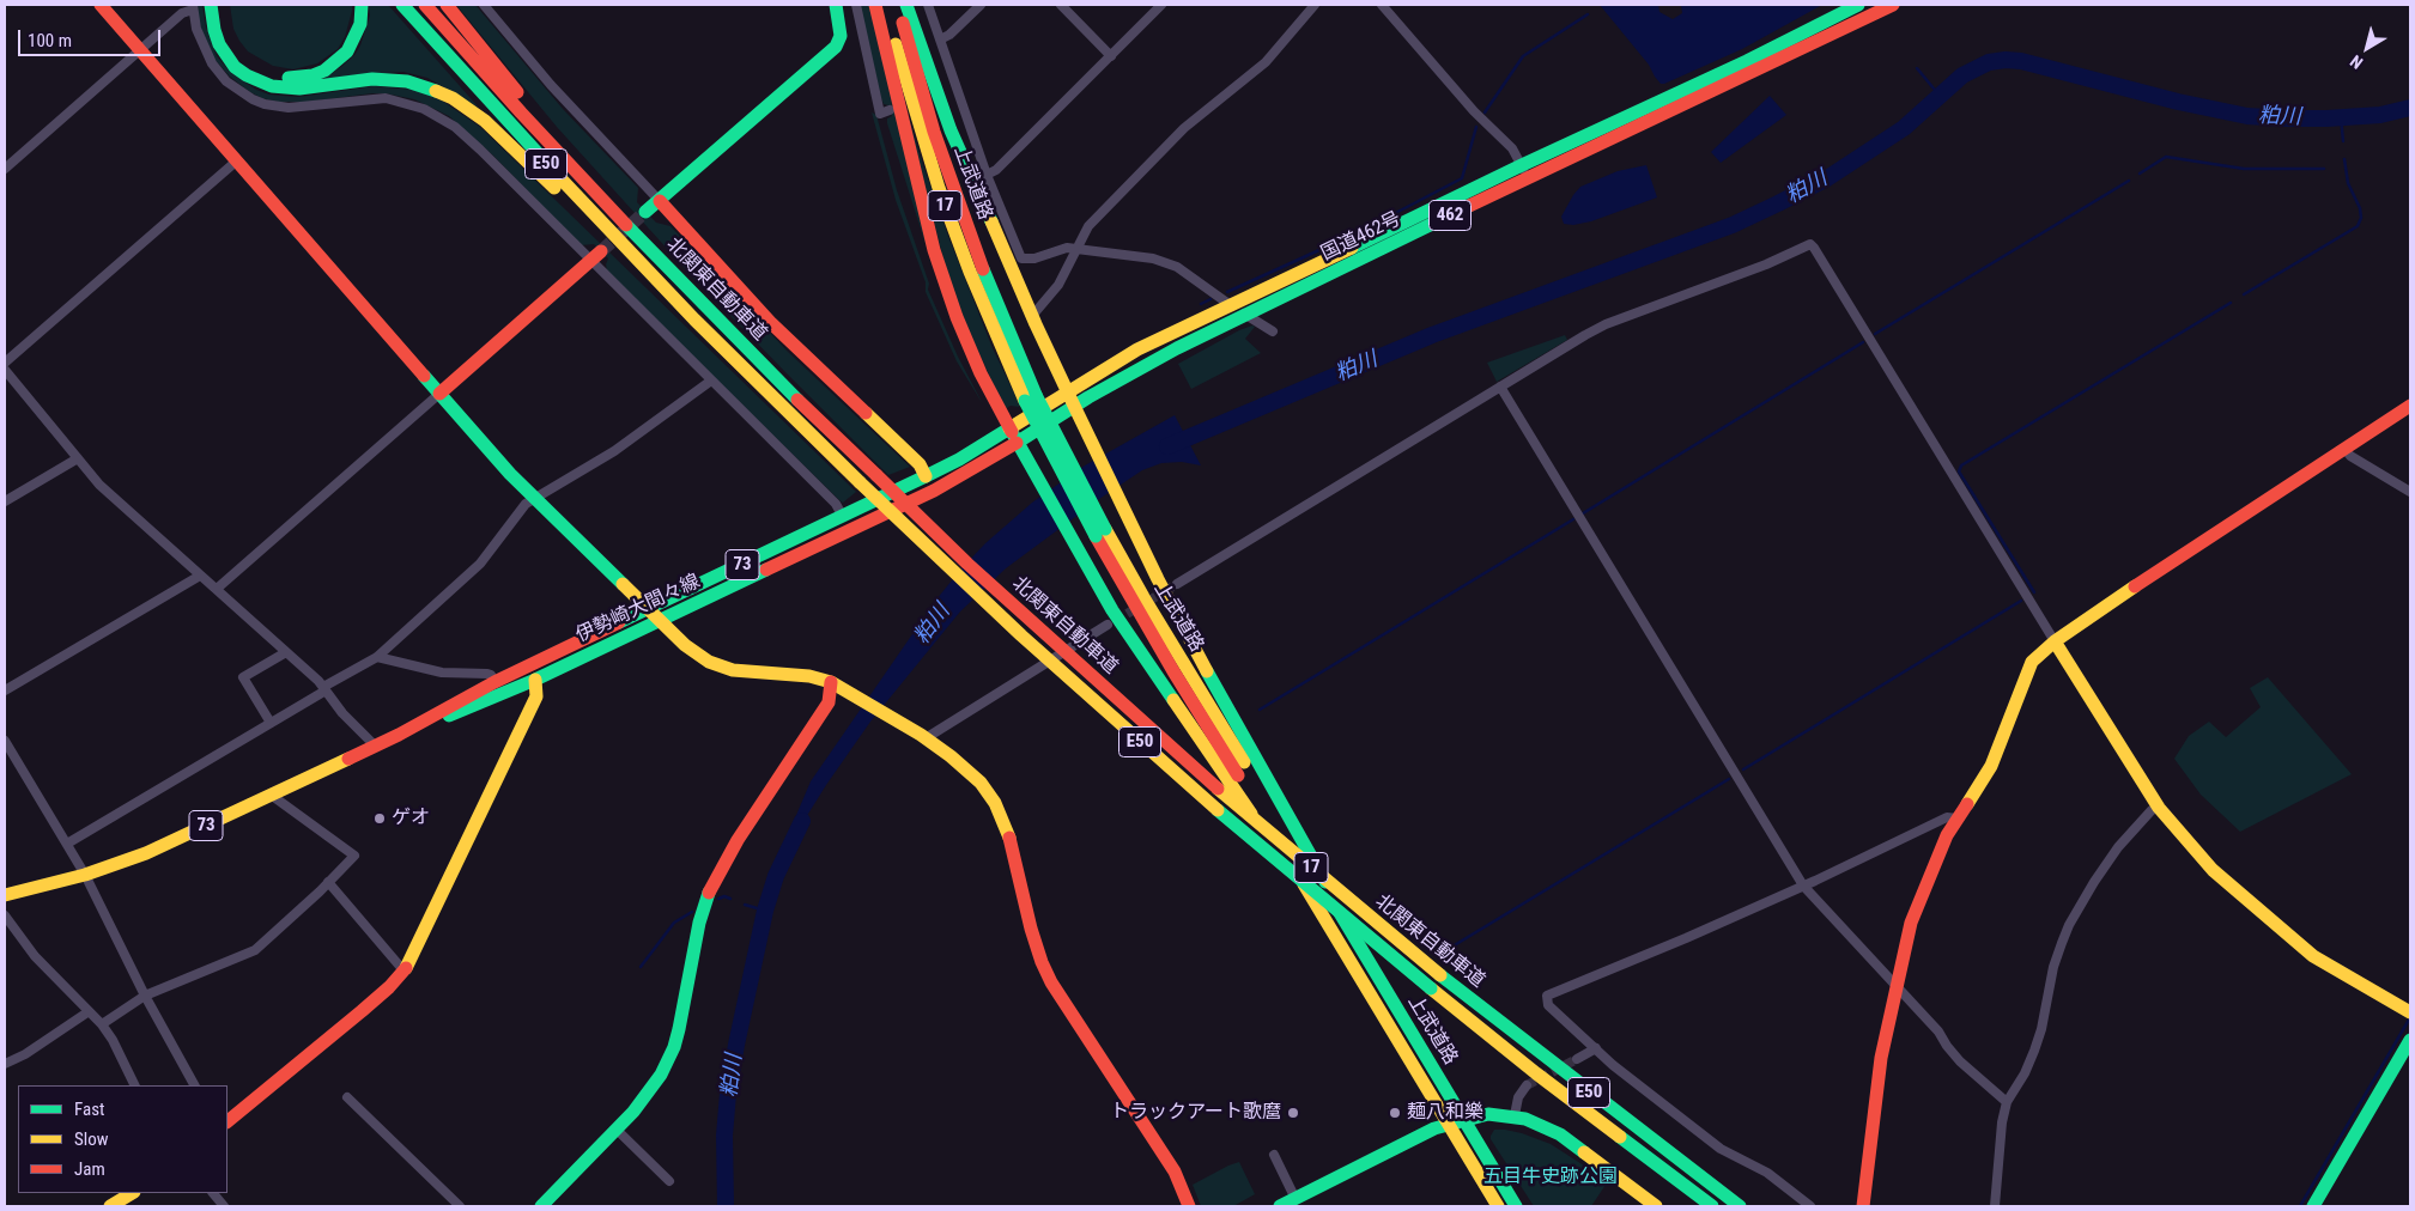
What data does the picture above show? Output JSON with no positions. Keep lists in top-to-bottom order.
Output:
{
  "streets": {
    "main road": [
      "E50",
      "上武道路",
      "17",
      "462",
      "国道462号",
      "北関東自動車道",
      "73",
      "伊勢崎大間々線"
    ]
  },
  "crossings": [
    ["国道462号", "伊勢崎大間々線"]
  ],
  "water": ["粕川"],
  "parks": ["五目牛史跡公園"],
  "places": ["ゲオ", "トラックアート歌麿", "麺八和樂"],
  "legend": ["Fast", "Slow", "Jam"],
  "scale_bar": "100 m",
  "north": "bottom left"
}
